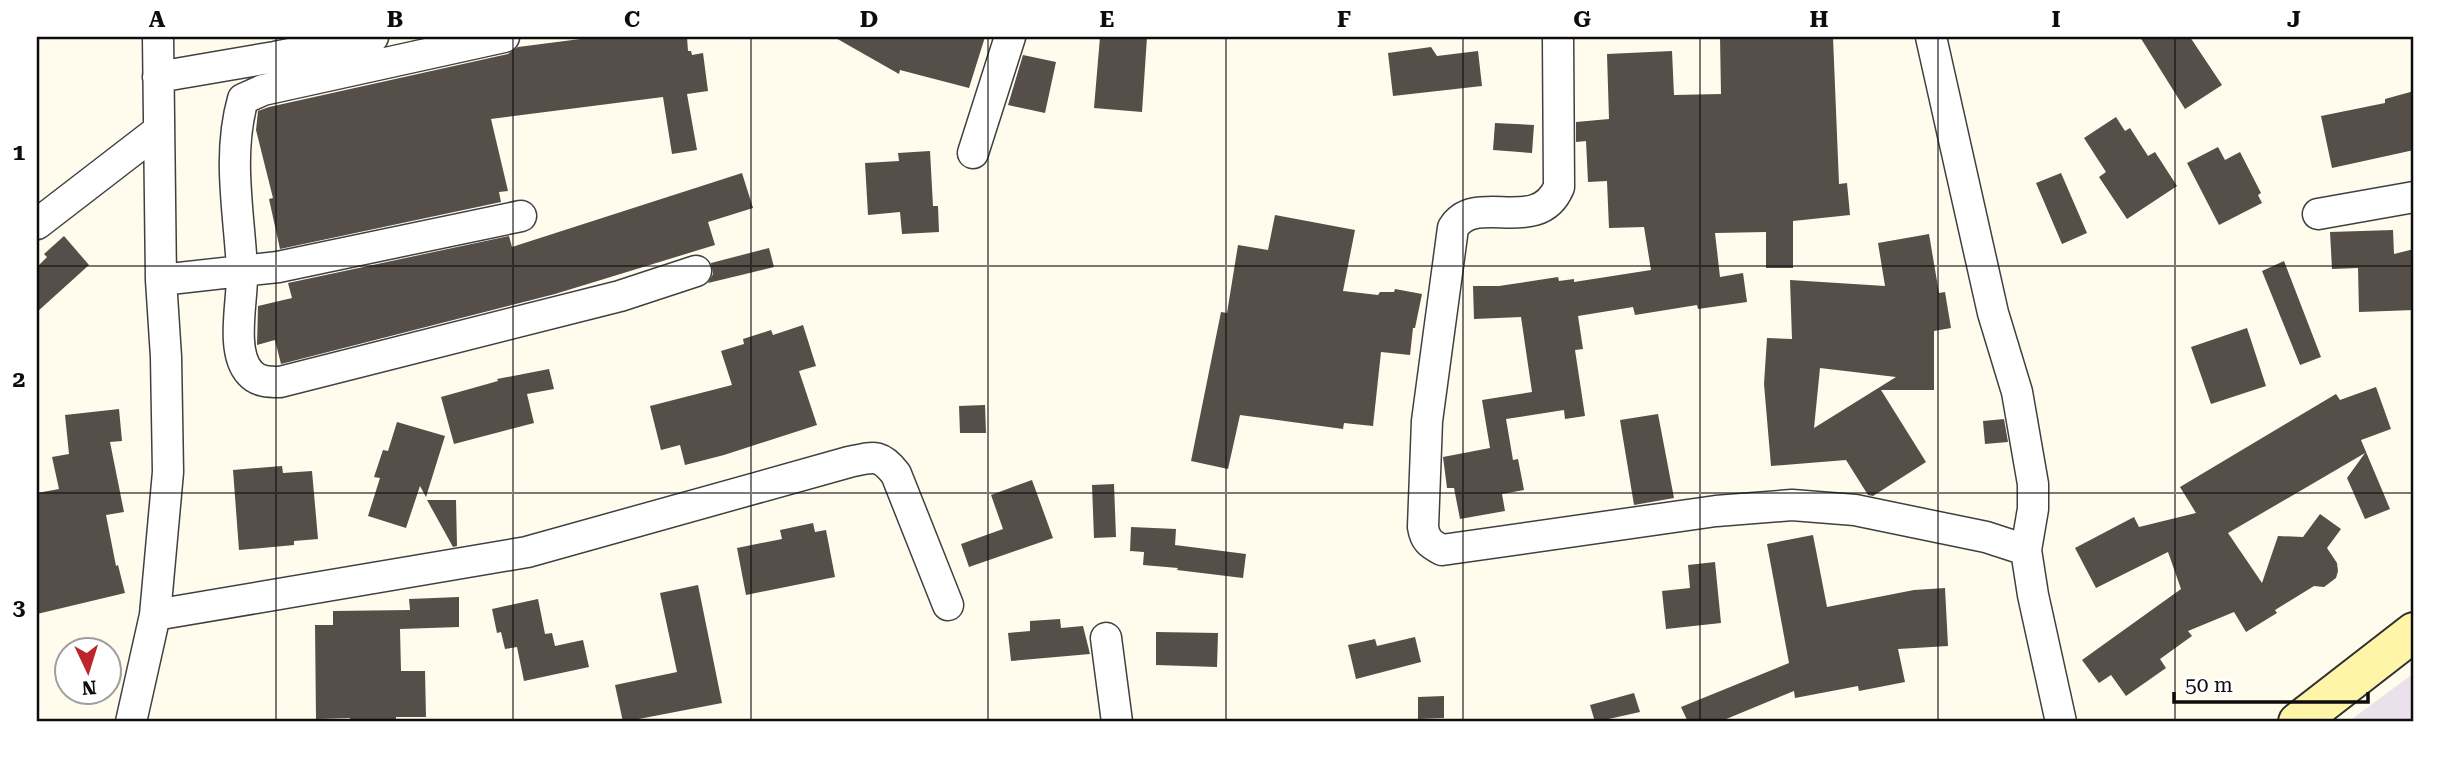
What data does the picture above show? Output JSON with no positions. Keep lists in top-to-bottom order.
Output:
{
  "scale_bar": "50 m",
  "north": "bottom",
  "grid": {
    "columns": [
      "A",
      "B",
      "C",
      "D",
      "E",
      "F",
      "G",
      "H",
      "I",
      "J"
    ],
    "rows": ["1", "2", "3"]
  }
}
